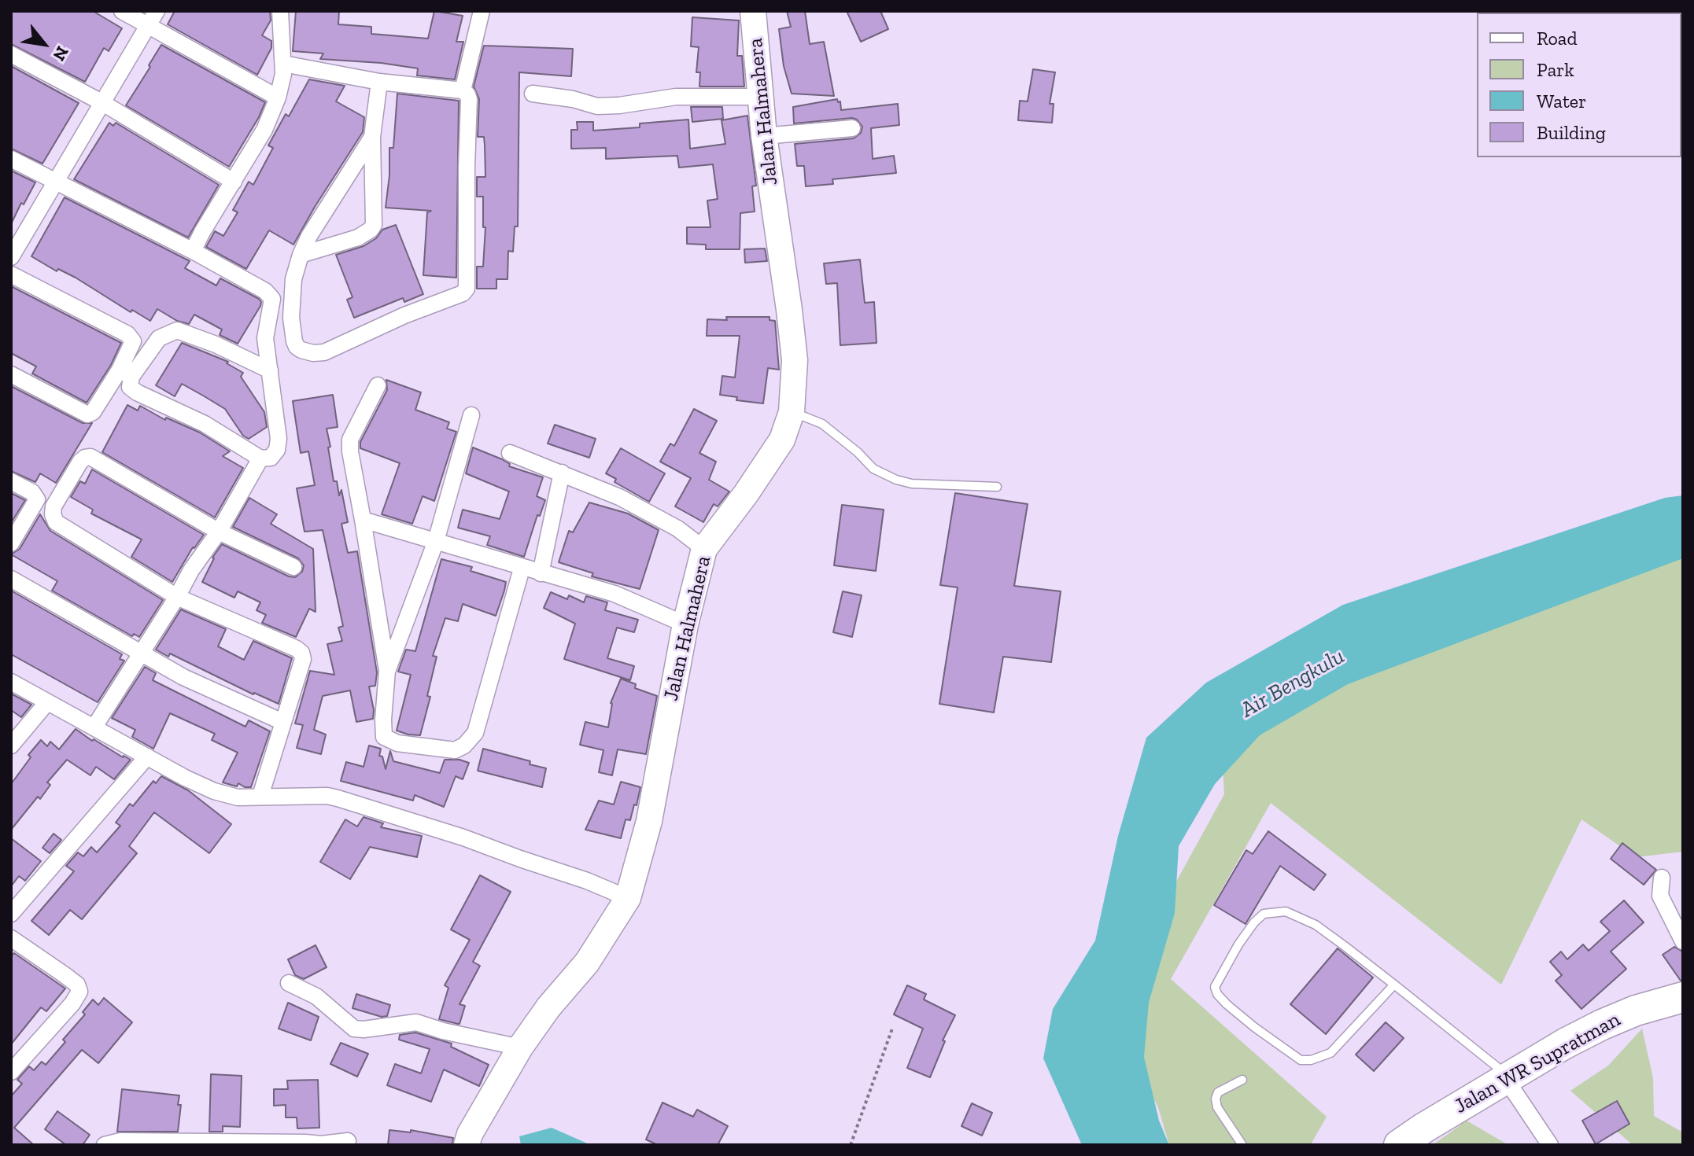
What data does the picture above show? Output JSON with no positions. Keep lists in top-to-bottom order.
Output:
{
  "streets": {
    "highway": ["Jalan WR Supratman"],
    "main road": ["Jalan Halmahera"]
  },
  "water": ["Air Bengkulu"],
  "legend": [
    "Road",
    "Park",
    "Water",
    "Building"
  ],
  "north": "bottom right"
}
